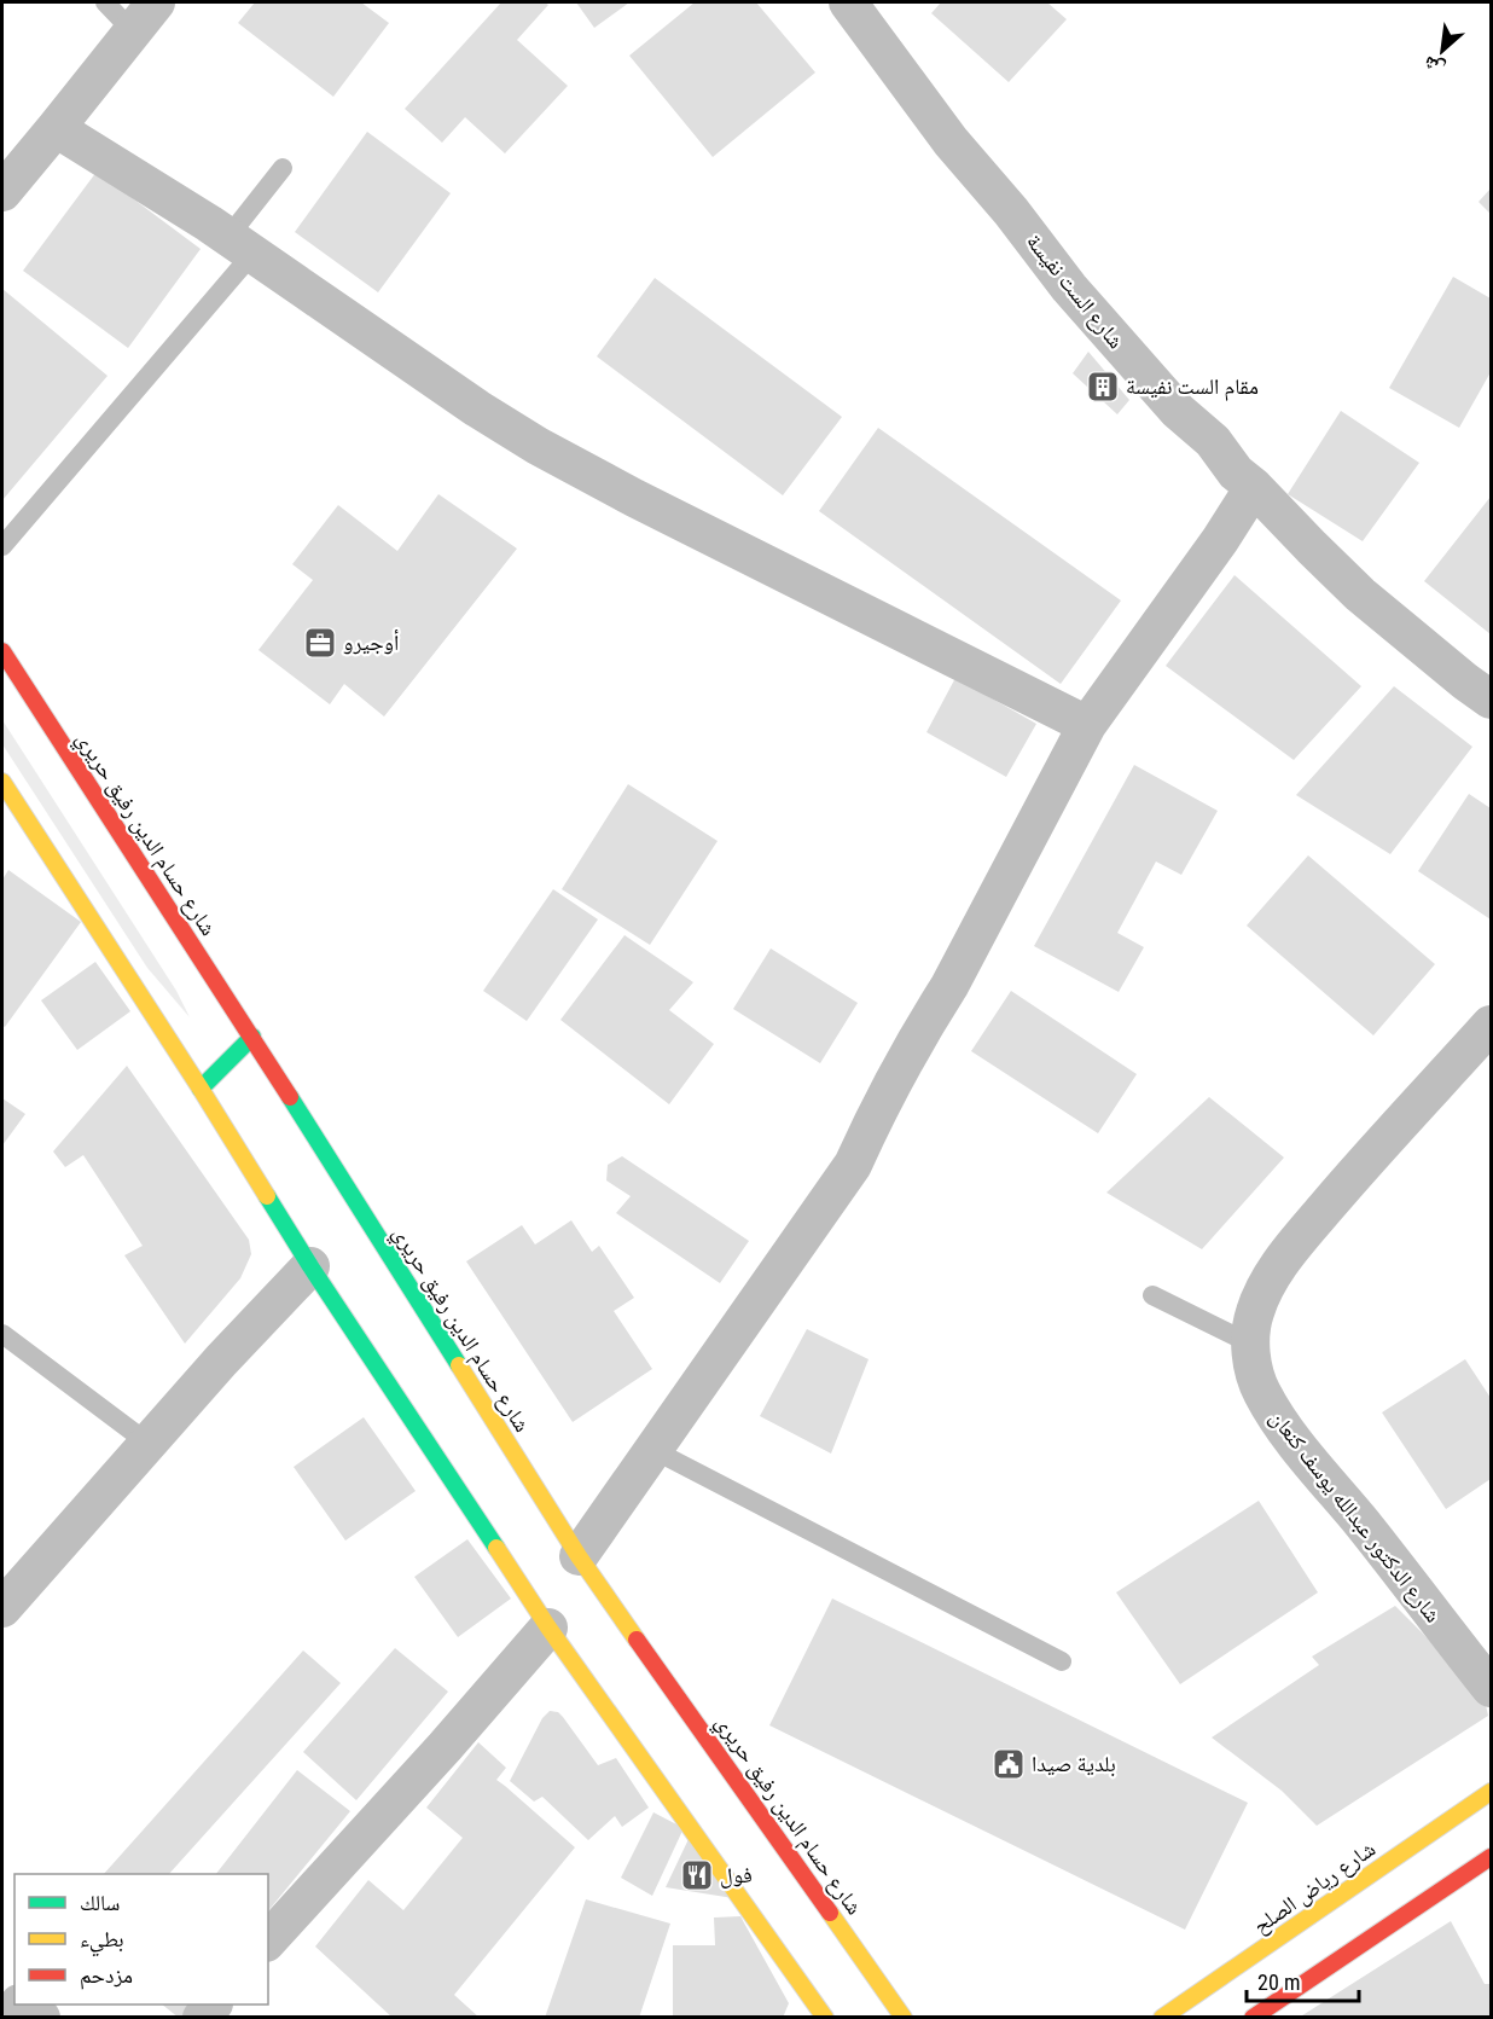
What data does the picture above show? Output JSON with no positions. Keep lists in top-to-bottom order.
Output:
{
  "streets": {
    "main road": ["شارع حسام الدين رفيق حريري", "شارع رياض الصلح"],
    "street": ["شارع الست نفيسة", "شارع الدكتور عبدالله يوسف كنعان"]
  },
  "places": {
    "building": ["مقام الست نفيسة"],
    "office": ["أوجيرو"],
    "public building": ["بلدية صيدا"],
    "restaurant": ["فول"]
  },
  "legend": ["سالك", "بطيء", "مزدحم"],
  "scale_bar": "20 m",
  "north": "bottom left"
}
